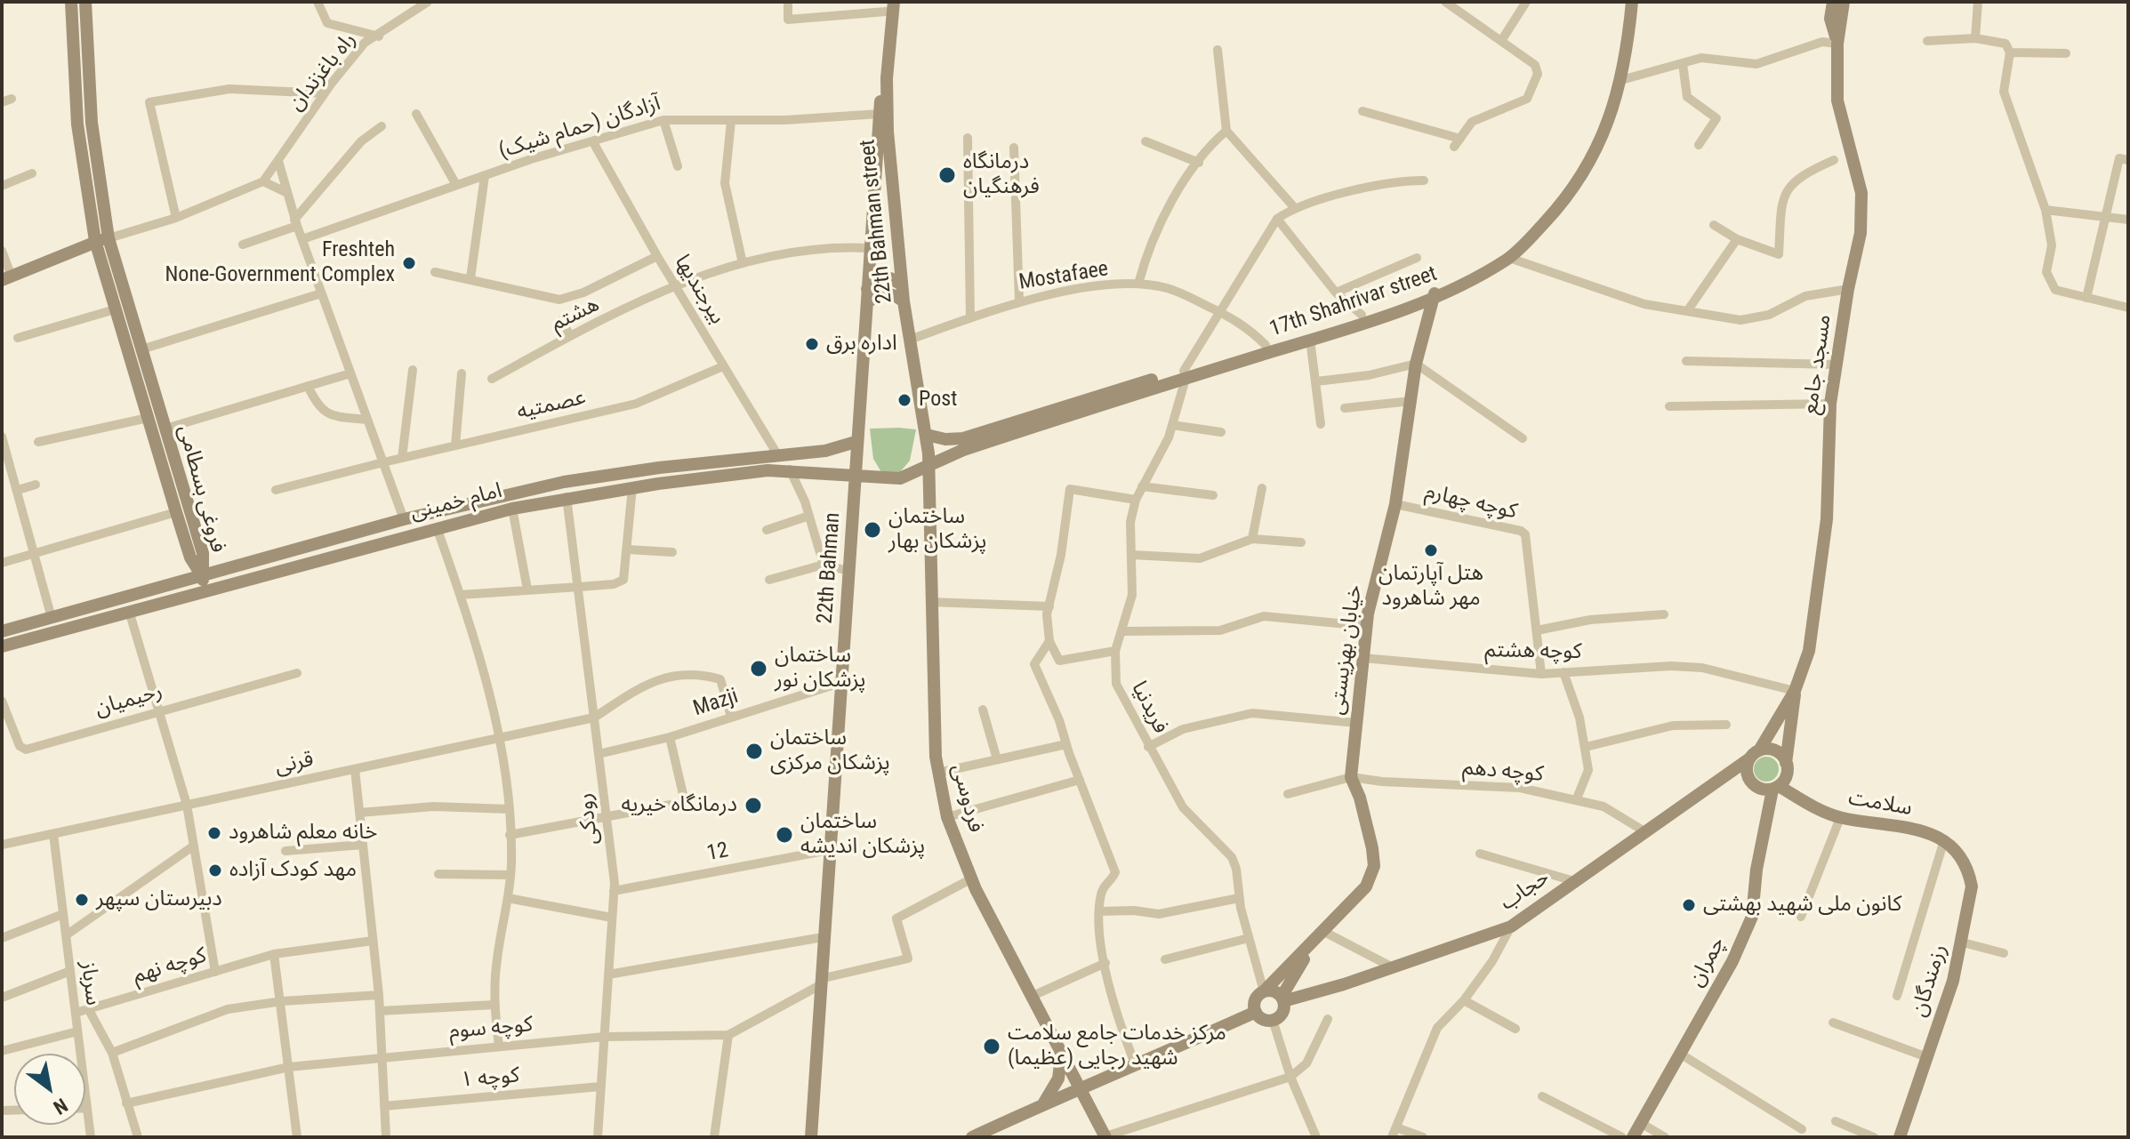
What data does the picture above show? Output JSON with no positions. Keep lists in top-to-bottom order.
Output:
{
  "streets": {
    "main road": [
      "22th Bahman street",
      "17th Shahrivar street",
      "مسجد جامع",
      "فروغی بسطامی",
      "امام خمینی",
      "22th Bahman",
      "خیابان بهزیستی",
      "فردوسی",
      "سلامت",
      "حجاب",
      "چمران",
      "رزمندگان"
    ],
    "street": [
      "راه باغزندان",
      "آزادگان (حمام شیک)",
      "Mostafaee",
      "بیرجندیها",
      "هشتم",
      "عصمتیه",
      "کوچه چهارم",
      "کوچه هشتم",
      "رحیمیان",
      "Mazji",
      "فریدنیا",
      "قرنی",
      "کوچه دهم",
      "رودکی",
      "12",
      "کوچه نهم",
      "سرباز",
      "کوچه سوم",
      "۱ کوچه"
    ]
  },
  "crossings": [
    ["آزادگان (حمام شیک)", "بیرجندیها"],
    ["آزادگان (حمام شیک)", "22th Bahman"],
    ["22th Bahman street", "Mostafaee"],
    ["22th Bahman street", "17th Shahrivar street"],
    ["22th Bahman street", "22th Bahman"],
    ["22th Bahman street", "فردوسی"],
    ["Mostafaee", "فریدنیا"],
    ["بیرجندیها", "هشتم"],
    ["بیرجندیها", "عصمتیه"],
    ["بیرجندیها", "امام خمینی"],
    ["17th Shahrivar street", "امام خمینی"],
    ["17th Shahrivar street", "خیابان بهزیستی"],
    ["17th Shahrivar street", "فریدنیا"],
    ["17th Shahrivar street", "فردوسی"],
    ["هشتم", "22th Bahman"],
    ["مسجد جامع", "کوچه هشتم"],
    ["مسجد جامع", "چمران"],
    ["فروغی بسطامی", "امام خمینی"],
    ["امام خمینی", "22th Bahman"],
    ["امام خمینی", "فردوسی"],
    ["امام خمینی", "رودکی"],
    ["کوچه چهارم", "خیابان بهزیستی"],
    ["کوچه چهارم", "کوچه هشتم"],
    ["22th Bahman", "Mazji"],
    ["22th Bahman", "12"],
    ["خیابان بهزیستی", "کوچه هشتم"],
    ["خیابان بهزیستی", "فریدنیا"],
    ["خیابان بهزیستی", "کوچه دهم"],
    ["خیابان بهزیستی", "حجاب"],
    ["کوچه هشتم", "چمران"],
    ["Mazji", "رودکی"],
    ["فریدنیا", "حجاب"],
    ["قرنی", "رودکی"],
    ["قرنی", "سرباز"],
    ["کوچه دهم", "حجاب"],
    ["سلامت", "چمران"],
    ["سلامت", "رزمندگان"],
    ["رودکی", "12"],
    ["رودکی", "کوچه سوم"],
    ["رودکی", "۱ کوچه"],
    ["کوچه نهم", "سرباز"]
  ],
  "places": [
    "درمانگاه فرهنگیان",
    "Freshteh None-Government Complex",
    "اداره برق",
    "Post",
    "ساختمان پزشکان بهار",
    "هتل آپارتمان مهر شاهرود",
    "ساختمان پزشکان نور",
    "ساختمان پزشکان مرکزی",
    "درمانگاه خیریه",
    "خانه معلم شاهرود",
    "ساختمان پزشکان اندیشه",
    "مهد کودک آزاده",
    "دبیرستان سپهر",
    "کانون ملی شهید بهشتی",
    "مرکز خدمات جامع سلامت شهید رجایی (عظیما)"
  ],
  "north": "bottom right"
}
